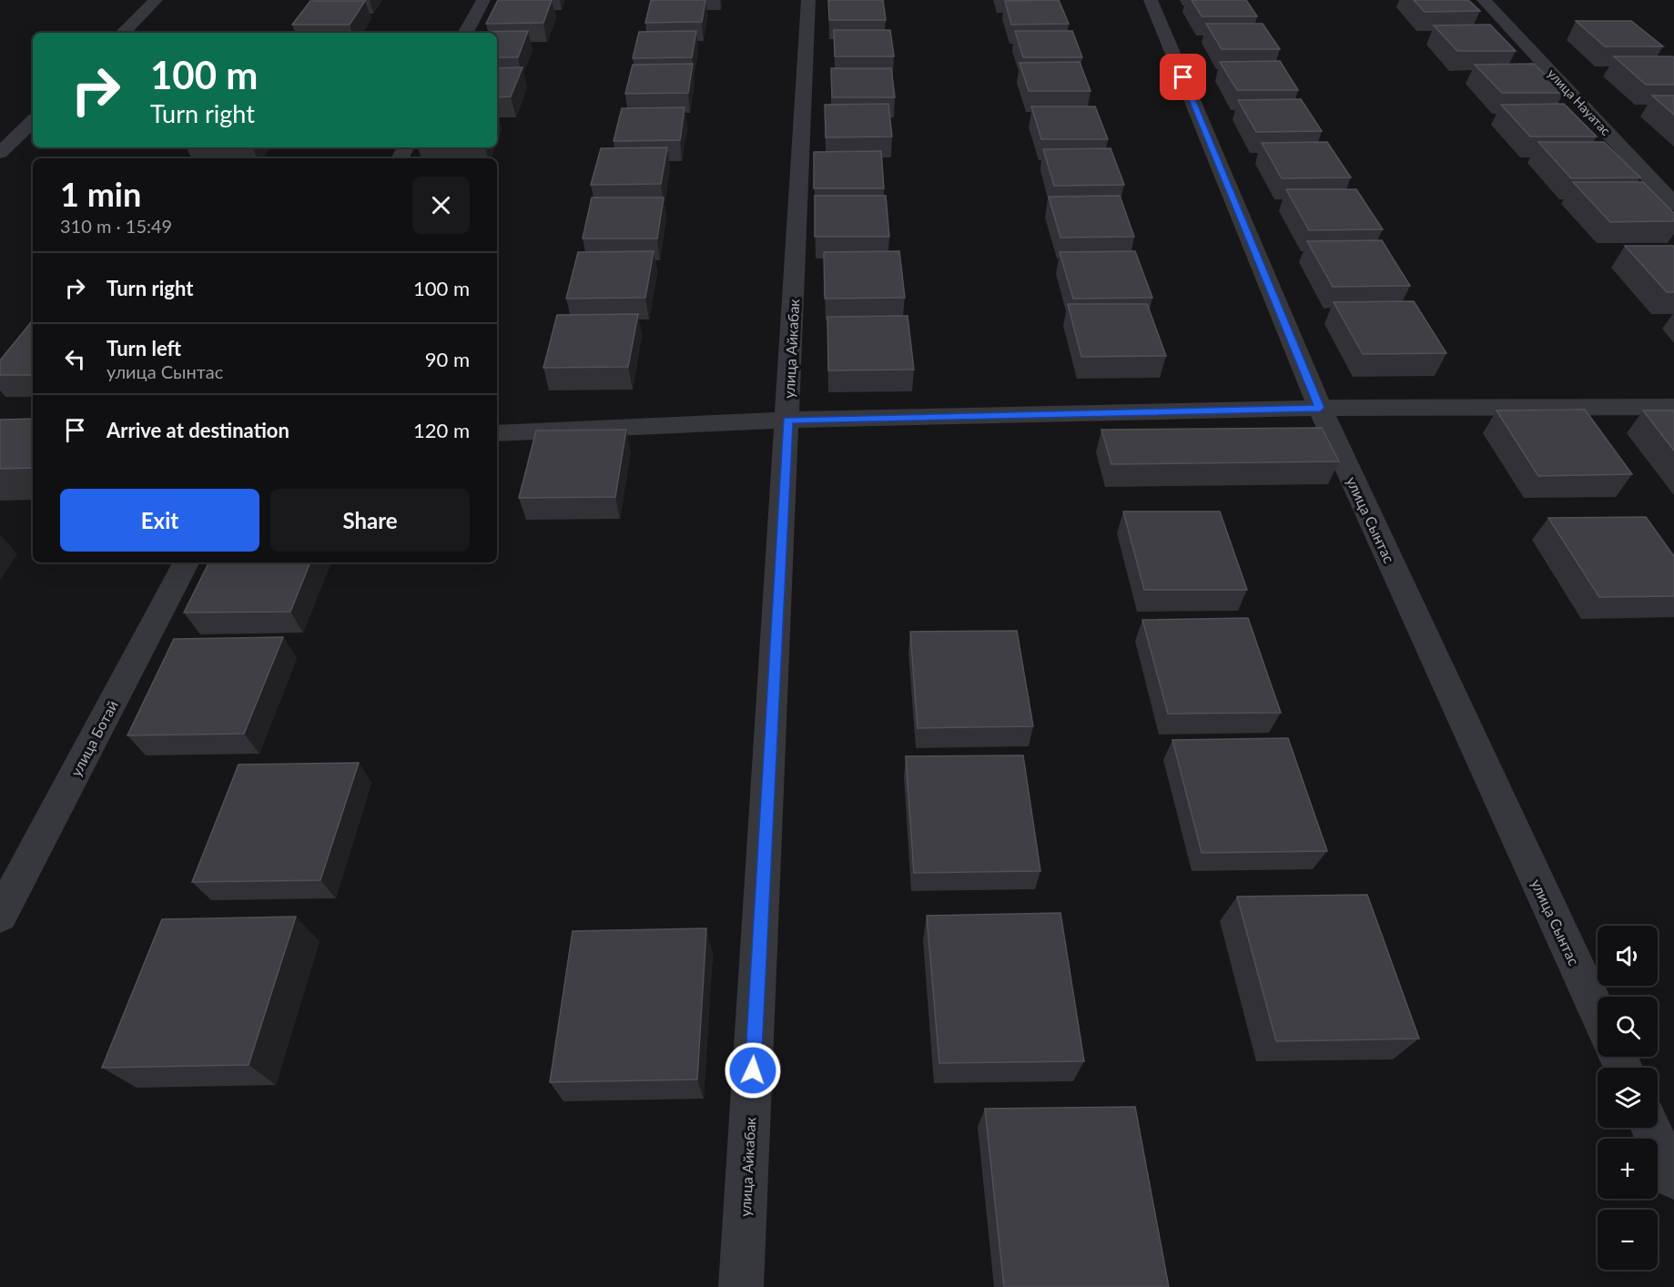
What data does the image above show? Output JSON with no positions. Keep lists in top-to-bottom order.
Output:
{
  "streets": {
    "street": [
      "улица Науатас",
      "улица Айкабак",
      "улица Сынтас",
      "улица Ботай"
    ]
  },
  "page": {
    "turn": ["100 m", "Turn right"],
    "heading": ["1 min", "310 m · 15:49"],
    "list": [
      {
        "name": "Turn right",
        "value": "100 m"
      },
      {
        "name": "Turn left",
        "note": "улица Сынтас",
        "value": "90 m"
      },
      {
        "name": "Arrive at destination",
        "value": "120 m"
      }
    ],
    "buttons": ["Exit", "Share"],
    "map_buttons": ["+", "−"]
  }
}
